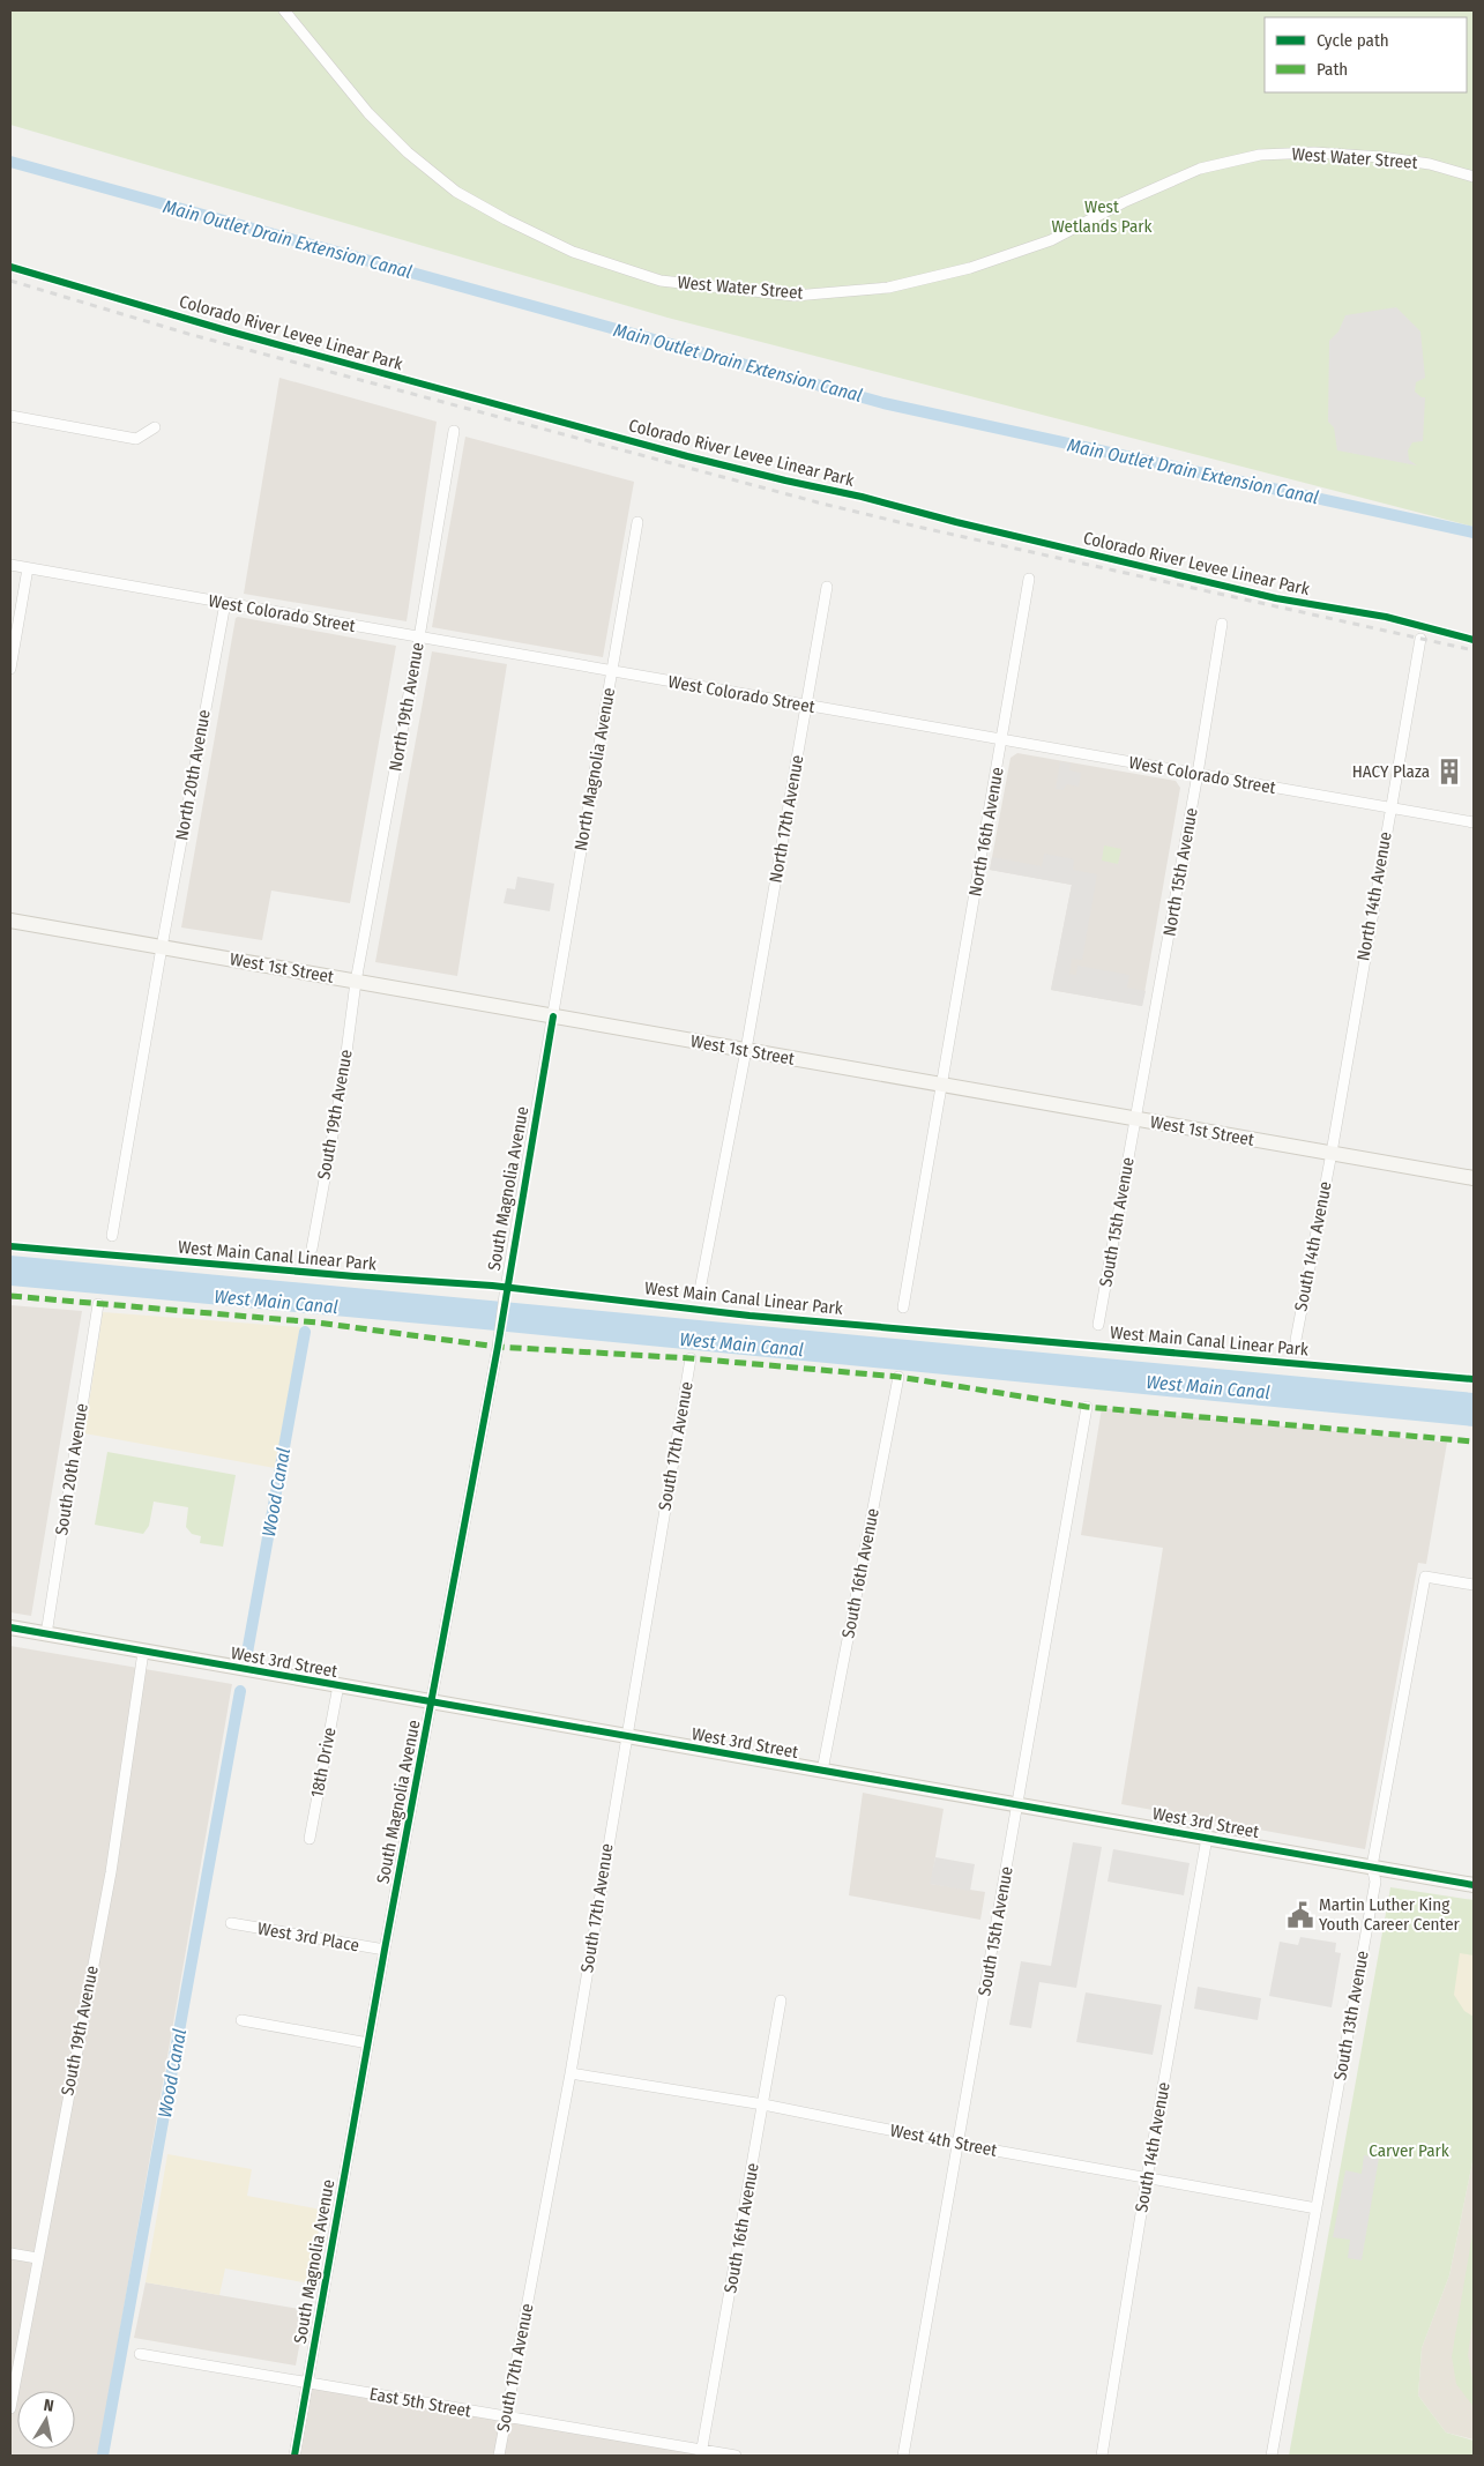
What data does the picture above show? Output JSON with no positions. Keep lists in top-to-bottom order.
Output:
{
  "streets": {
    "main road": ["West 1st Street", "West 3rd Street"],
    "street": [
      "West Water Street",
      "West Colorado Street",
      "North 19th Avenue",
      "North Magnolia Avenue",
      "North 20th Avenue",
      "North 17th Avenue",
      "North 16th Avenue",
      "North 15th Avenue",
      "North 14th Avenue",
      "South 19th Avenue",
      "South Magnolia Avenue",
      "South 15th Avenue",
      "South 14th Avenue",
      "South 17th Avenue",
      "South 20th Avenue",
      "South 16th Avenue",
      "18th Drive",
      "West 3rd Place",
      "South 13th Avenue",
      "West 4th Street",
      "East 5th Street"
    ],
    "cycle path": ["Colorado River Levee Linear Park", "West Main Canal Linear Park"]
  },
  "crossings": [
    ["West Colorado Street", "North 19th Avenue"],
    ["West Colorado Street", "North Magnolia Avenue"],
    ["West Colorado Street", "North 20th Avenue"],
    ["West Colorado Street", "North 17th Avenue"],
    ["West Colorado Street", "North 16th Avenue"],
    ["West Colorado Street", "North 15th Avenue"],
    ["West Colorado Street", "North 14th Avenue"],
    ["North 19th Avenue", "West 1st Street"],
    ["North 19th Avenue", "South 19th Avenue"],
    ["North Magnolia Avenue", "West 1st Street"],
    ["North Magnolia Avenue", "South Magnolia Avenue"],
    ["North 20th Avenue", "West 1st Street"],
    ["North 17th Avenue", "West 1st Street"],
    ["North 16th Avenue", "West 1st Street"],
    ["North 15th Avenue", "West 1st Street"],
    ["North 15th Avenue", "South 15th Avenue"],
    ["North 14th Avenue", "West 1st Street"],
    ["North 14th Avenue", "South 14th Avenue"],
    ["West 1st Street", "South 19th Avenue"],
    ["West 1st Street", "South Magnolia Avenue"],
    ["West 1st Street", "South 15th Avenue"],
    ["West 1st Street", "South 14th Avenue"],
    ["South 19th Avenue", "West 3rd Street"],
    ["South Magnolia Avenue", "West 3rd Street"],
    ["South Magnolia Avenue", "West 3rd Place"],
    ["South Magnolia Avenue", "East 5th Street"],
    ["South 15th Avenue", "West 3rd Street"],
    ["South 15th Avenue", "West 4th Street"],
    ["South 14th Avenue", "West 3rd Street"],
    ["South 14th Avenue", "West 4th Street"],
    ["South 17th Avenue", "West 3rd Street"],
    ["South 17th Avenue", "West 4th Street"],
    ["South 17th Avenue", "East 5th Street"],
    ["South 20th Avenue", "West 3rd Street"],
    ["South 16th Avenue", "West 3rd Street"],
    ["South 16th Avenue", "West 4th Street"],
    ["South 16th Avenue", "East 5th Street"],
    ["West 3rd Street", "18th Drive"],
    ["West 3rd Street", "South 13th Avenue"],
    ["South 13th Avenue", "West 4th Street"]
  ],
  "water": ["Main Outlet Drain Extension Canal", "West Main Canal", "Wood Canal"],
  "parks": ["West Wetlands Park", "Carver Park"],
  "places": {
    "building": ["HACY Plaza"],
    "public building": ["Martin Luther King Youth Career Center"]
  },
  "legend": ["Cycle path", "Path"],
  "north": "top"
}
